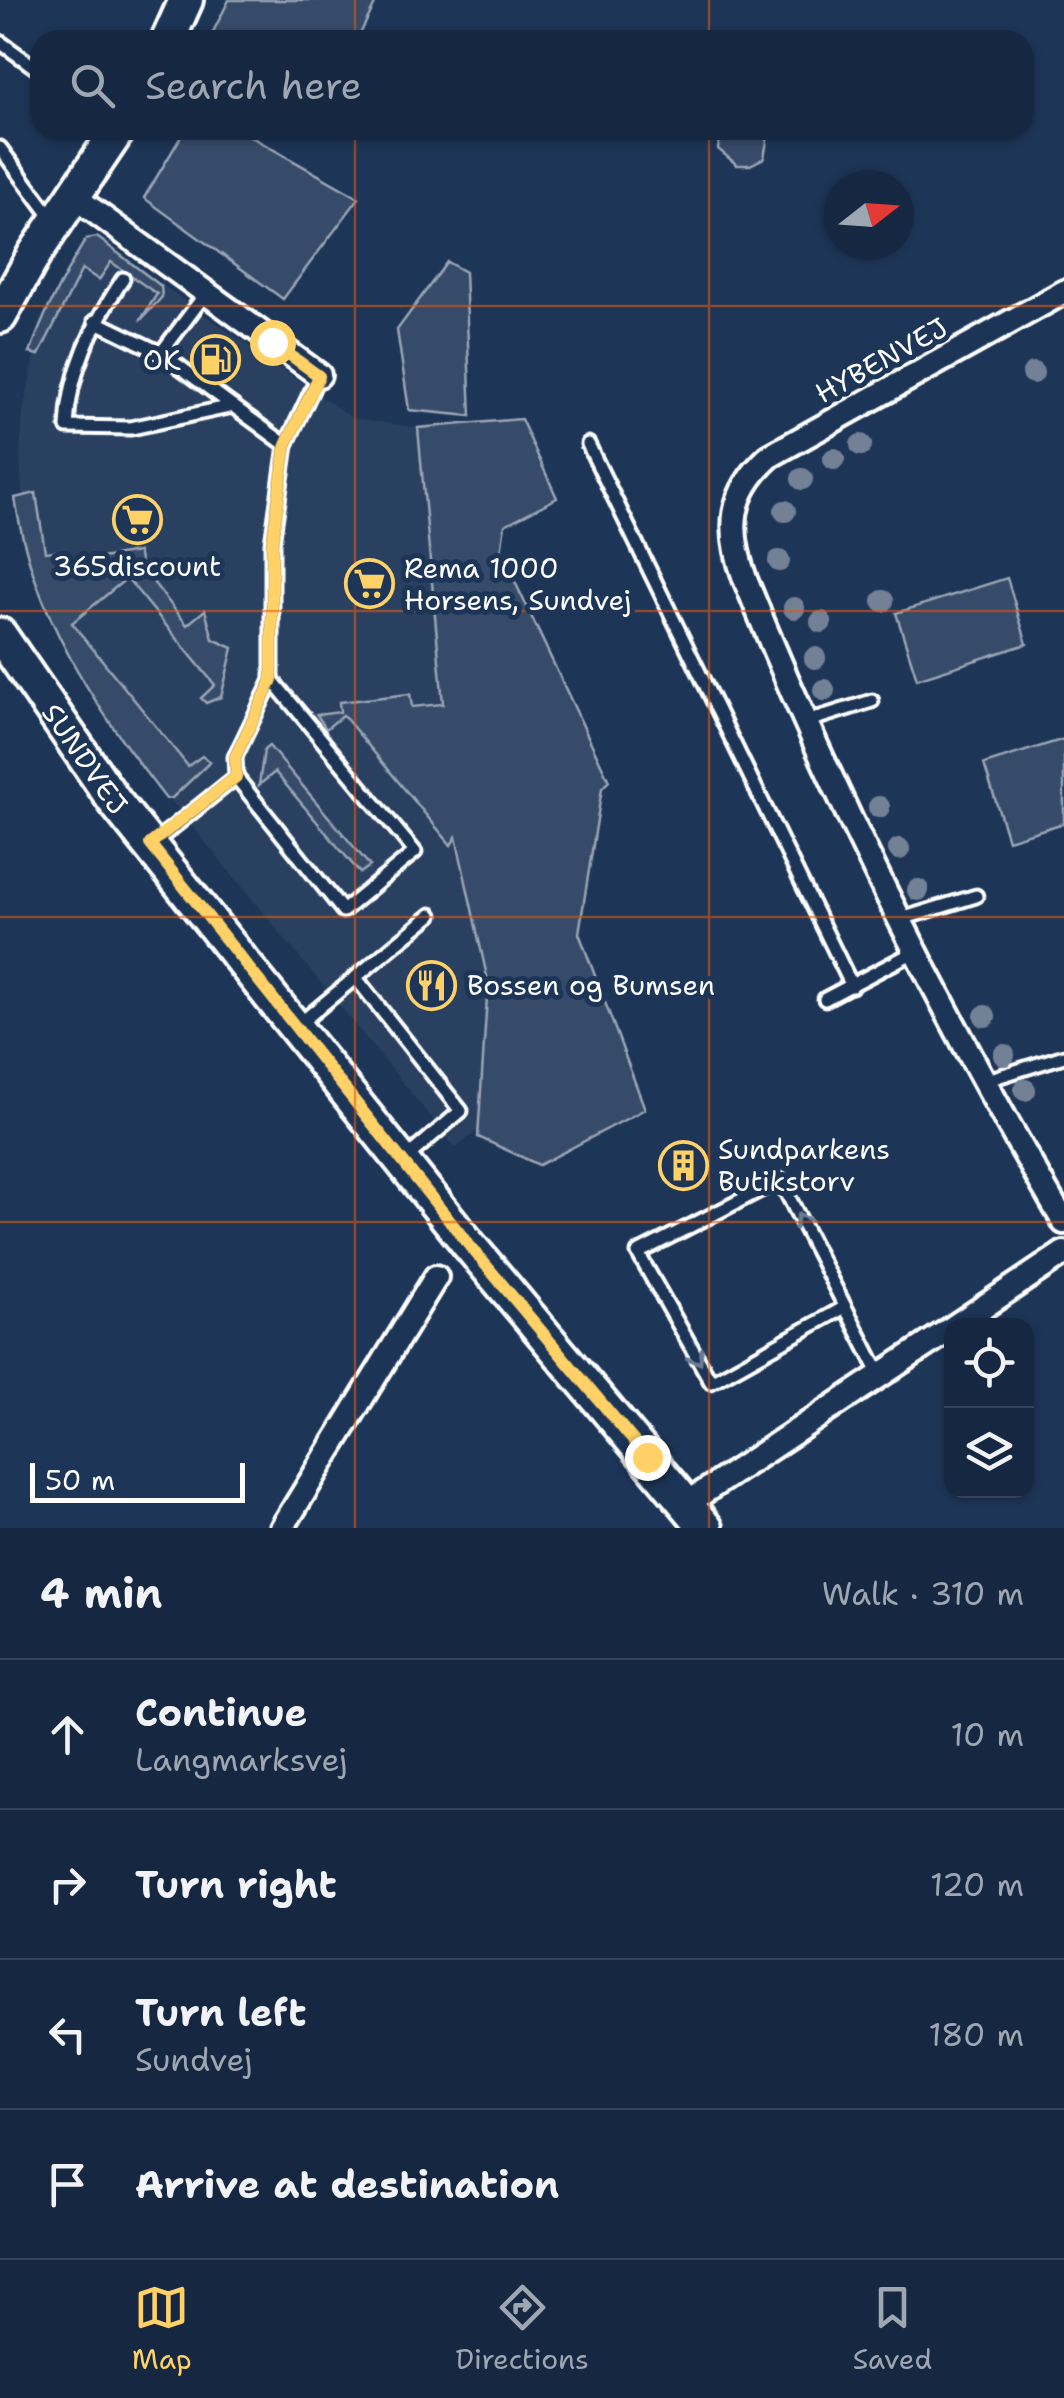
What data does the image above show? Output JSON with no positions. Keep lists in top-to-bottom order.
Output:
{
  "streets": {
    "main road": ["SUNDVEJ"],
    "street": ["HYBENVEJ"]
  },
  "places": {
    "fuel station": ["OK"],
    "supermarket": ["365discount", "Rema 1000 Horsens, Sundvej"],
    "restaurant": ["Bossen og Bumsen"],
    "building": ["Sundparkens Butikstorv"]
  },
  "scale_bar": "50 m",
  "north": "right",
  "page": {
    "search": "Search here",
    "scale": "50 m",
    "heading": ["4 min", "Walk · 310 m"],
    "list": [
      ["Continue", "Langmarksvej", "10 m"],
      ["Turn right", "120 m"],
      ["Turn left", "Sundvej", "180 m"],
      "Arrive at destination"
    ],
    "nav": ["Map", "Directions", "Saved"]
  }
}
